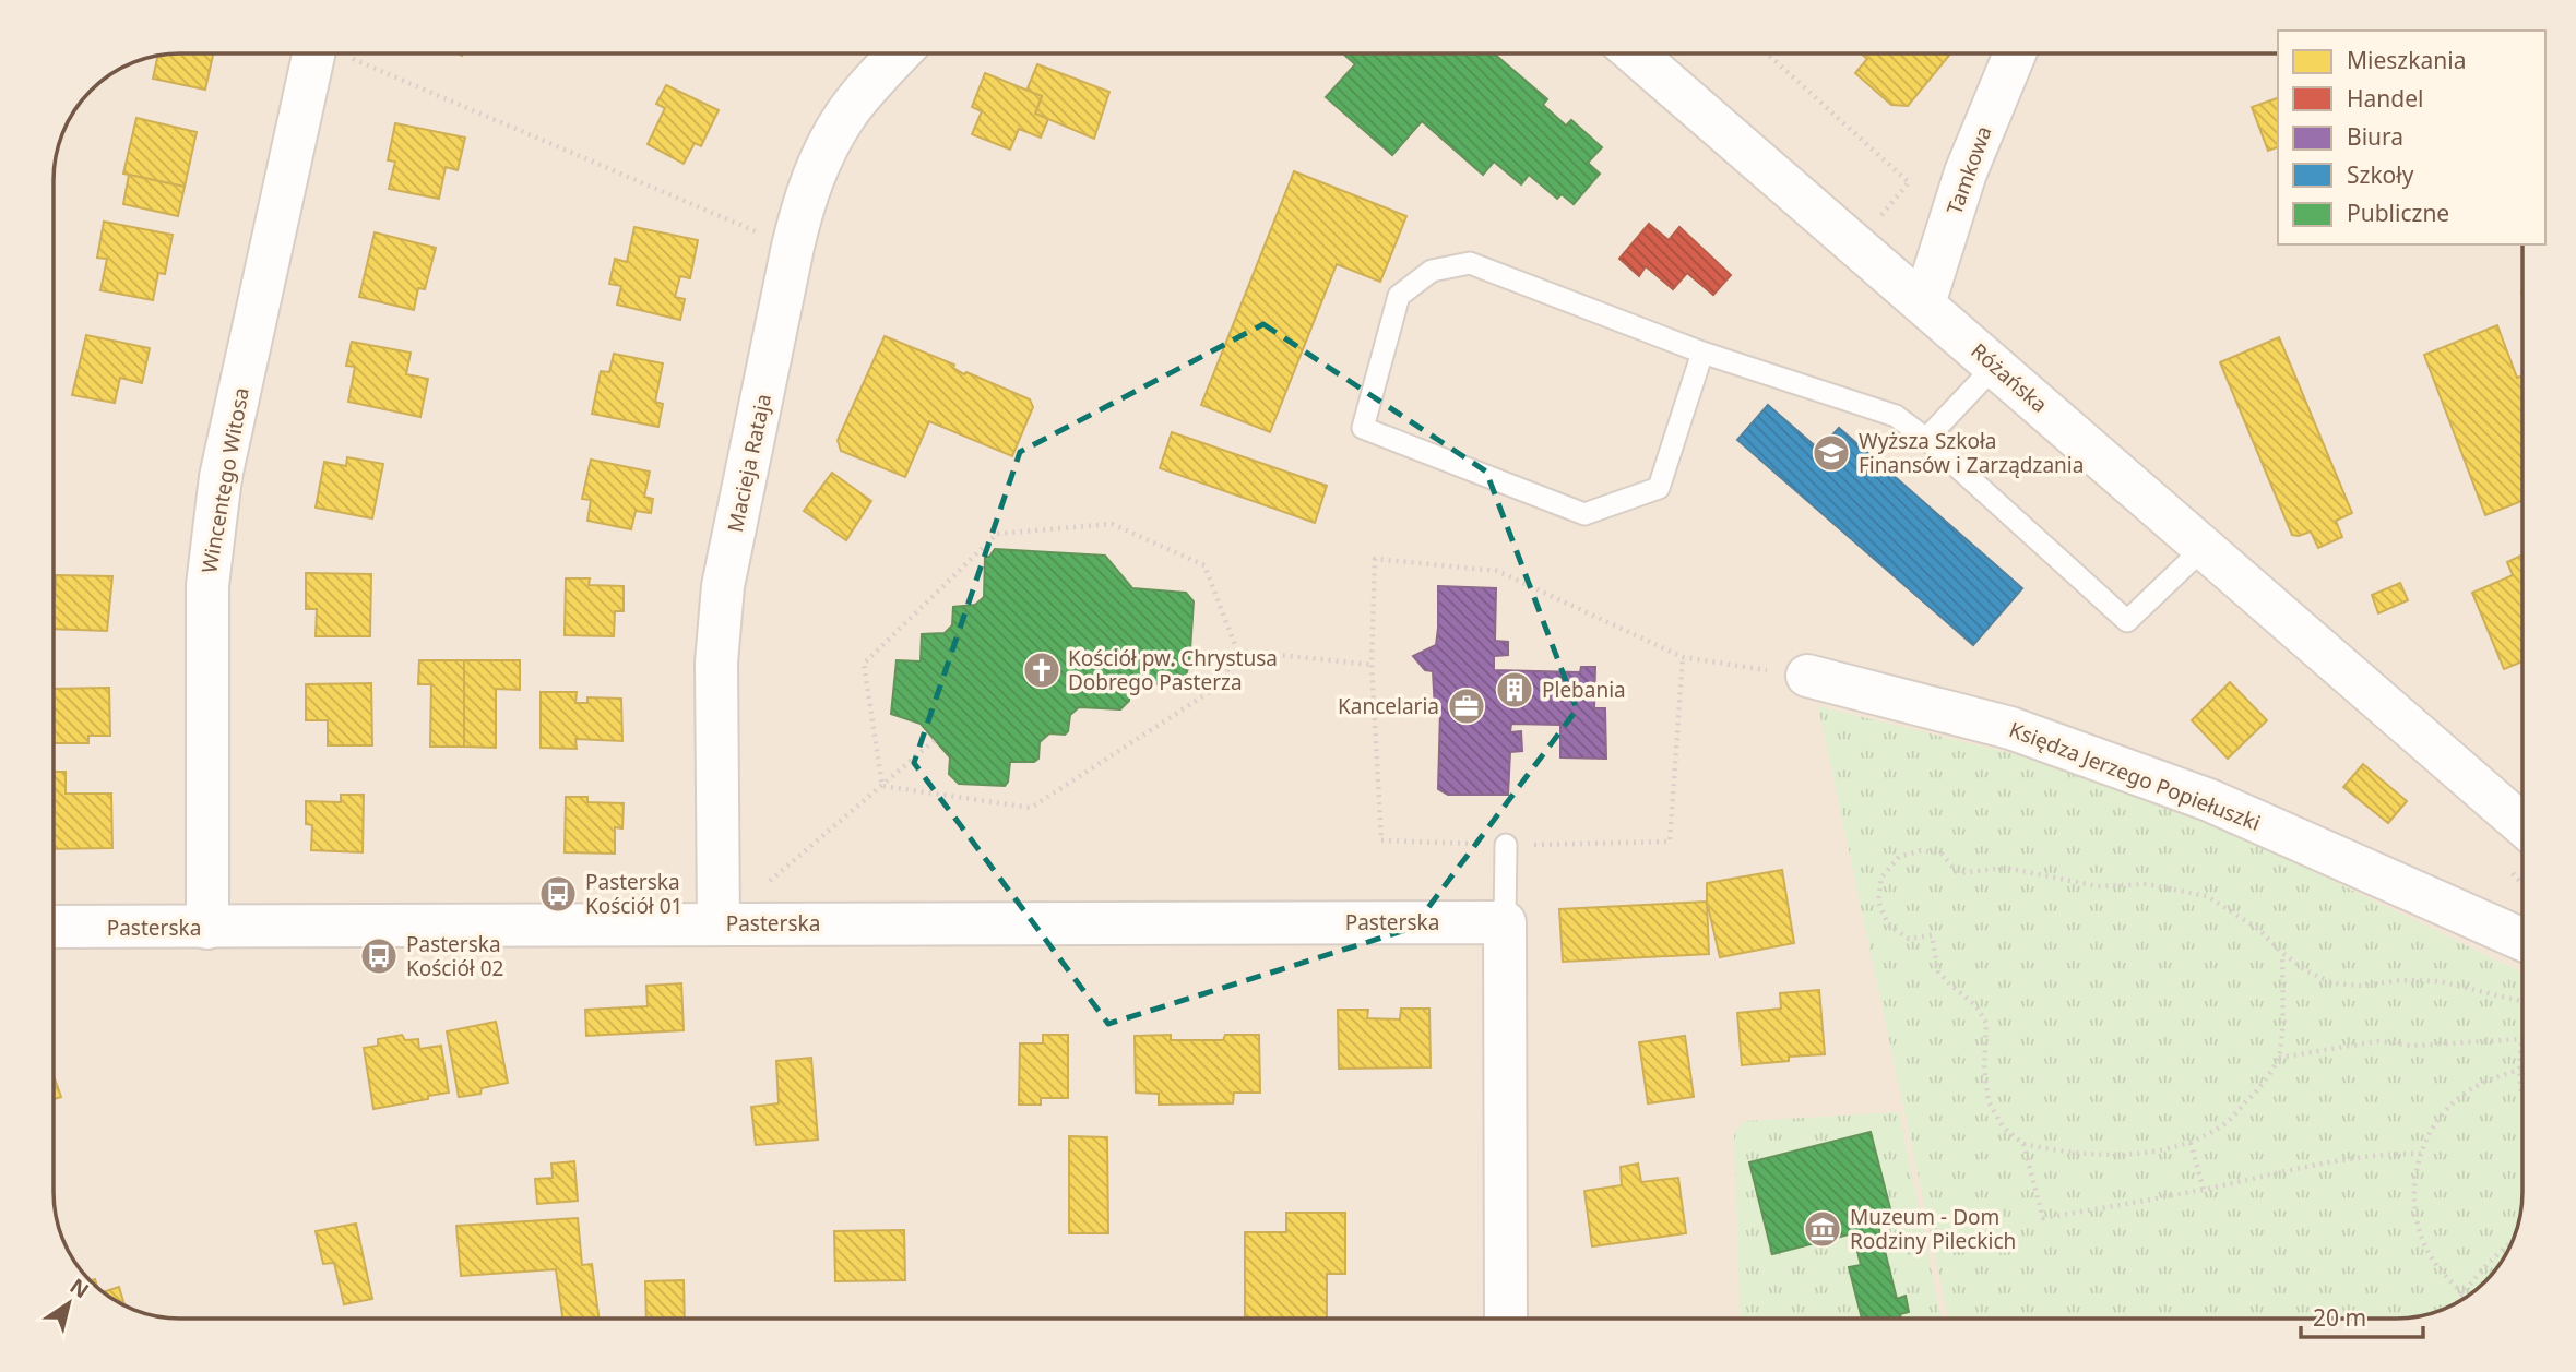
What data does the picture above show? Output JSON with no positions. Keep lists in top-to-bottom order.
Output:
{
  "streets": {
    "street": [
      "Tamkowa",
      "Różańska",
      "Macieja Rataja",
      "Wincentego Witosa",
      "Księdza Jerzego Popiełuszki",
      "Pasterska"
    ]
  },
  "crossings": [
    ["Tamkowa", "Różańska"],
    ["Macieja Rataja", "Pasterska"],
    ["Wincentego Witosa", "Pasterska"]
  ],
  "places": {
    "school or university": ["Wyższa Szkoła Finansów i Zarządzania"],
    "church": ["Kościół pw. Chrystusa Dobrego Pasterza"],
    "building": ["Plebania"],
    "office": ["Kancelaria"],
    "bus stop": ["Pasterska Kościół 01", "Pasterska Kościół 02"],
    "museum": ["Muzeum - Dom Rodziny Pileckich"]
  },
  "legend": [
    "Mieszkania",
    "Handel",
    "Biura",
    "Szkoły",
    "Publiczne"
  ],
  "scale_bar": "20 m",
  "north": "top right"
}
